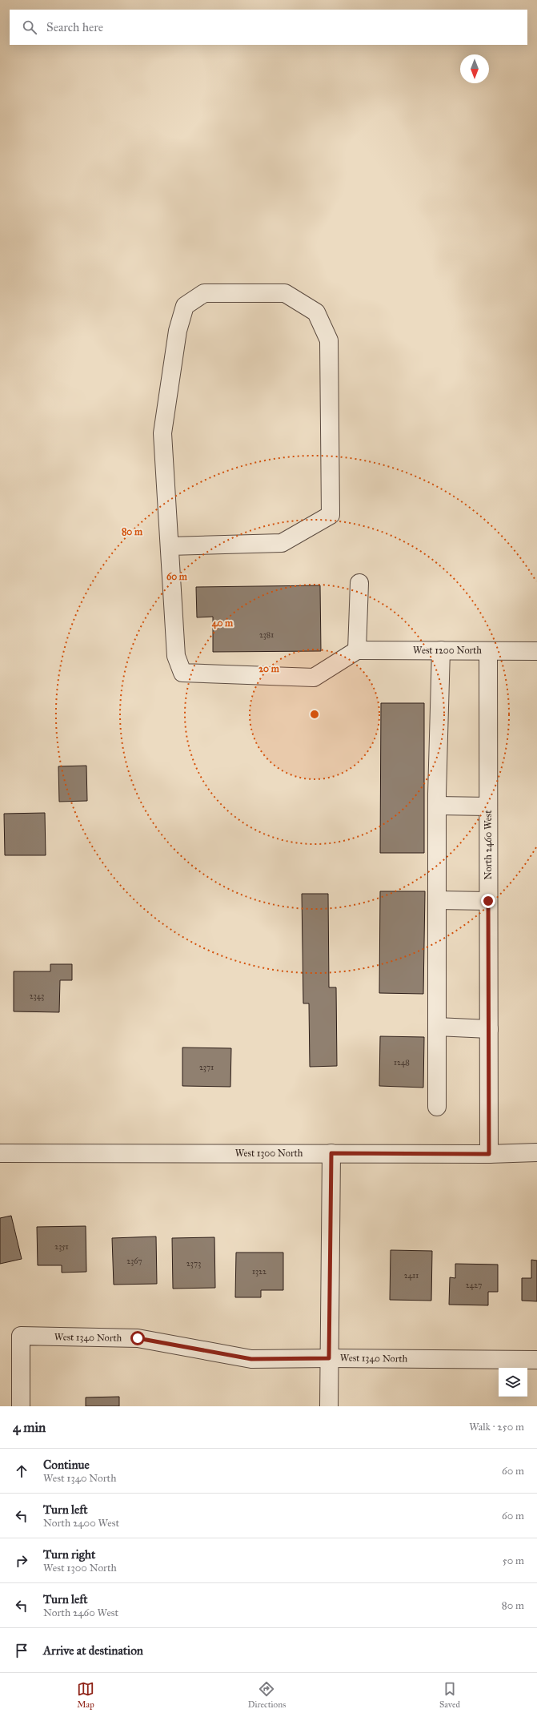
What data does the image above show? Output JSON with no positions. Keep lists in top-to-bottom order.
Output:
{
  "streets": {
    "street": [
      "West 1200 North",
      "North 2460 West",
      "West 1300 North",
      "West 1340 North"
    ]
  },
  "crossings": [
    ["West 1200 North", "North 2460 West"],
    ["North 2460 West", "West 1300 North"]
  ],
  "house_numbers": [
    "2381",
    "2343",
    "1248",
    "2371",
    "2351",
    "2367",
    "2373",
    "1322",
    "2411",
    "2427"
  ],
  "north": "bottom",
  "page": {
    "search": "Search here",
    "heading": ["4 min", "Walk · 250 m"],
    "list": [
      ["Continue", "West 1340 North", "60 m"],
      ["Turn left", "North 2400 West", "60 m"],
      ["Turn right", "West 1300 North", "50 m"],
      ["Turn left", "North 2460 West", "80 m"],
      "Arrive at destination"
    ],
    "nav": ["Map", "Directions", "Saved"]
  },
  "rings": [
    "80 m",
    "60 m",
    "40 m",
    "20 m"
  ]
}
